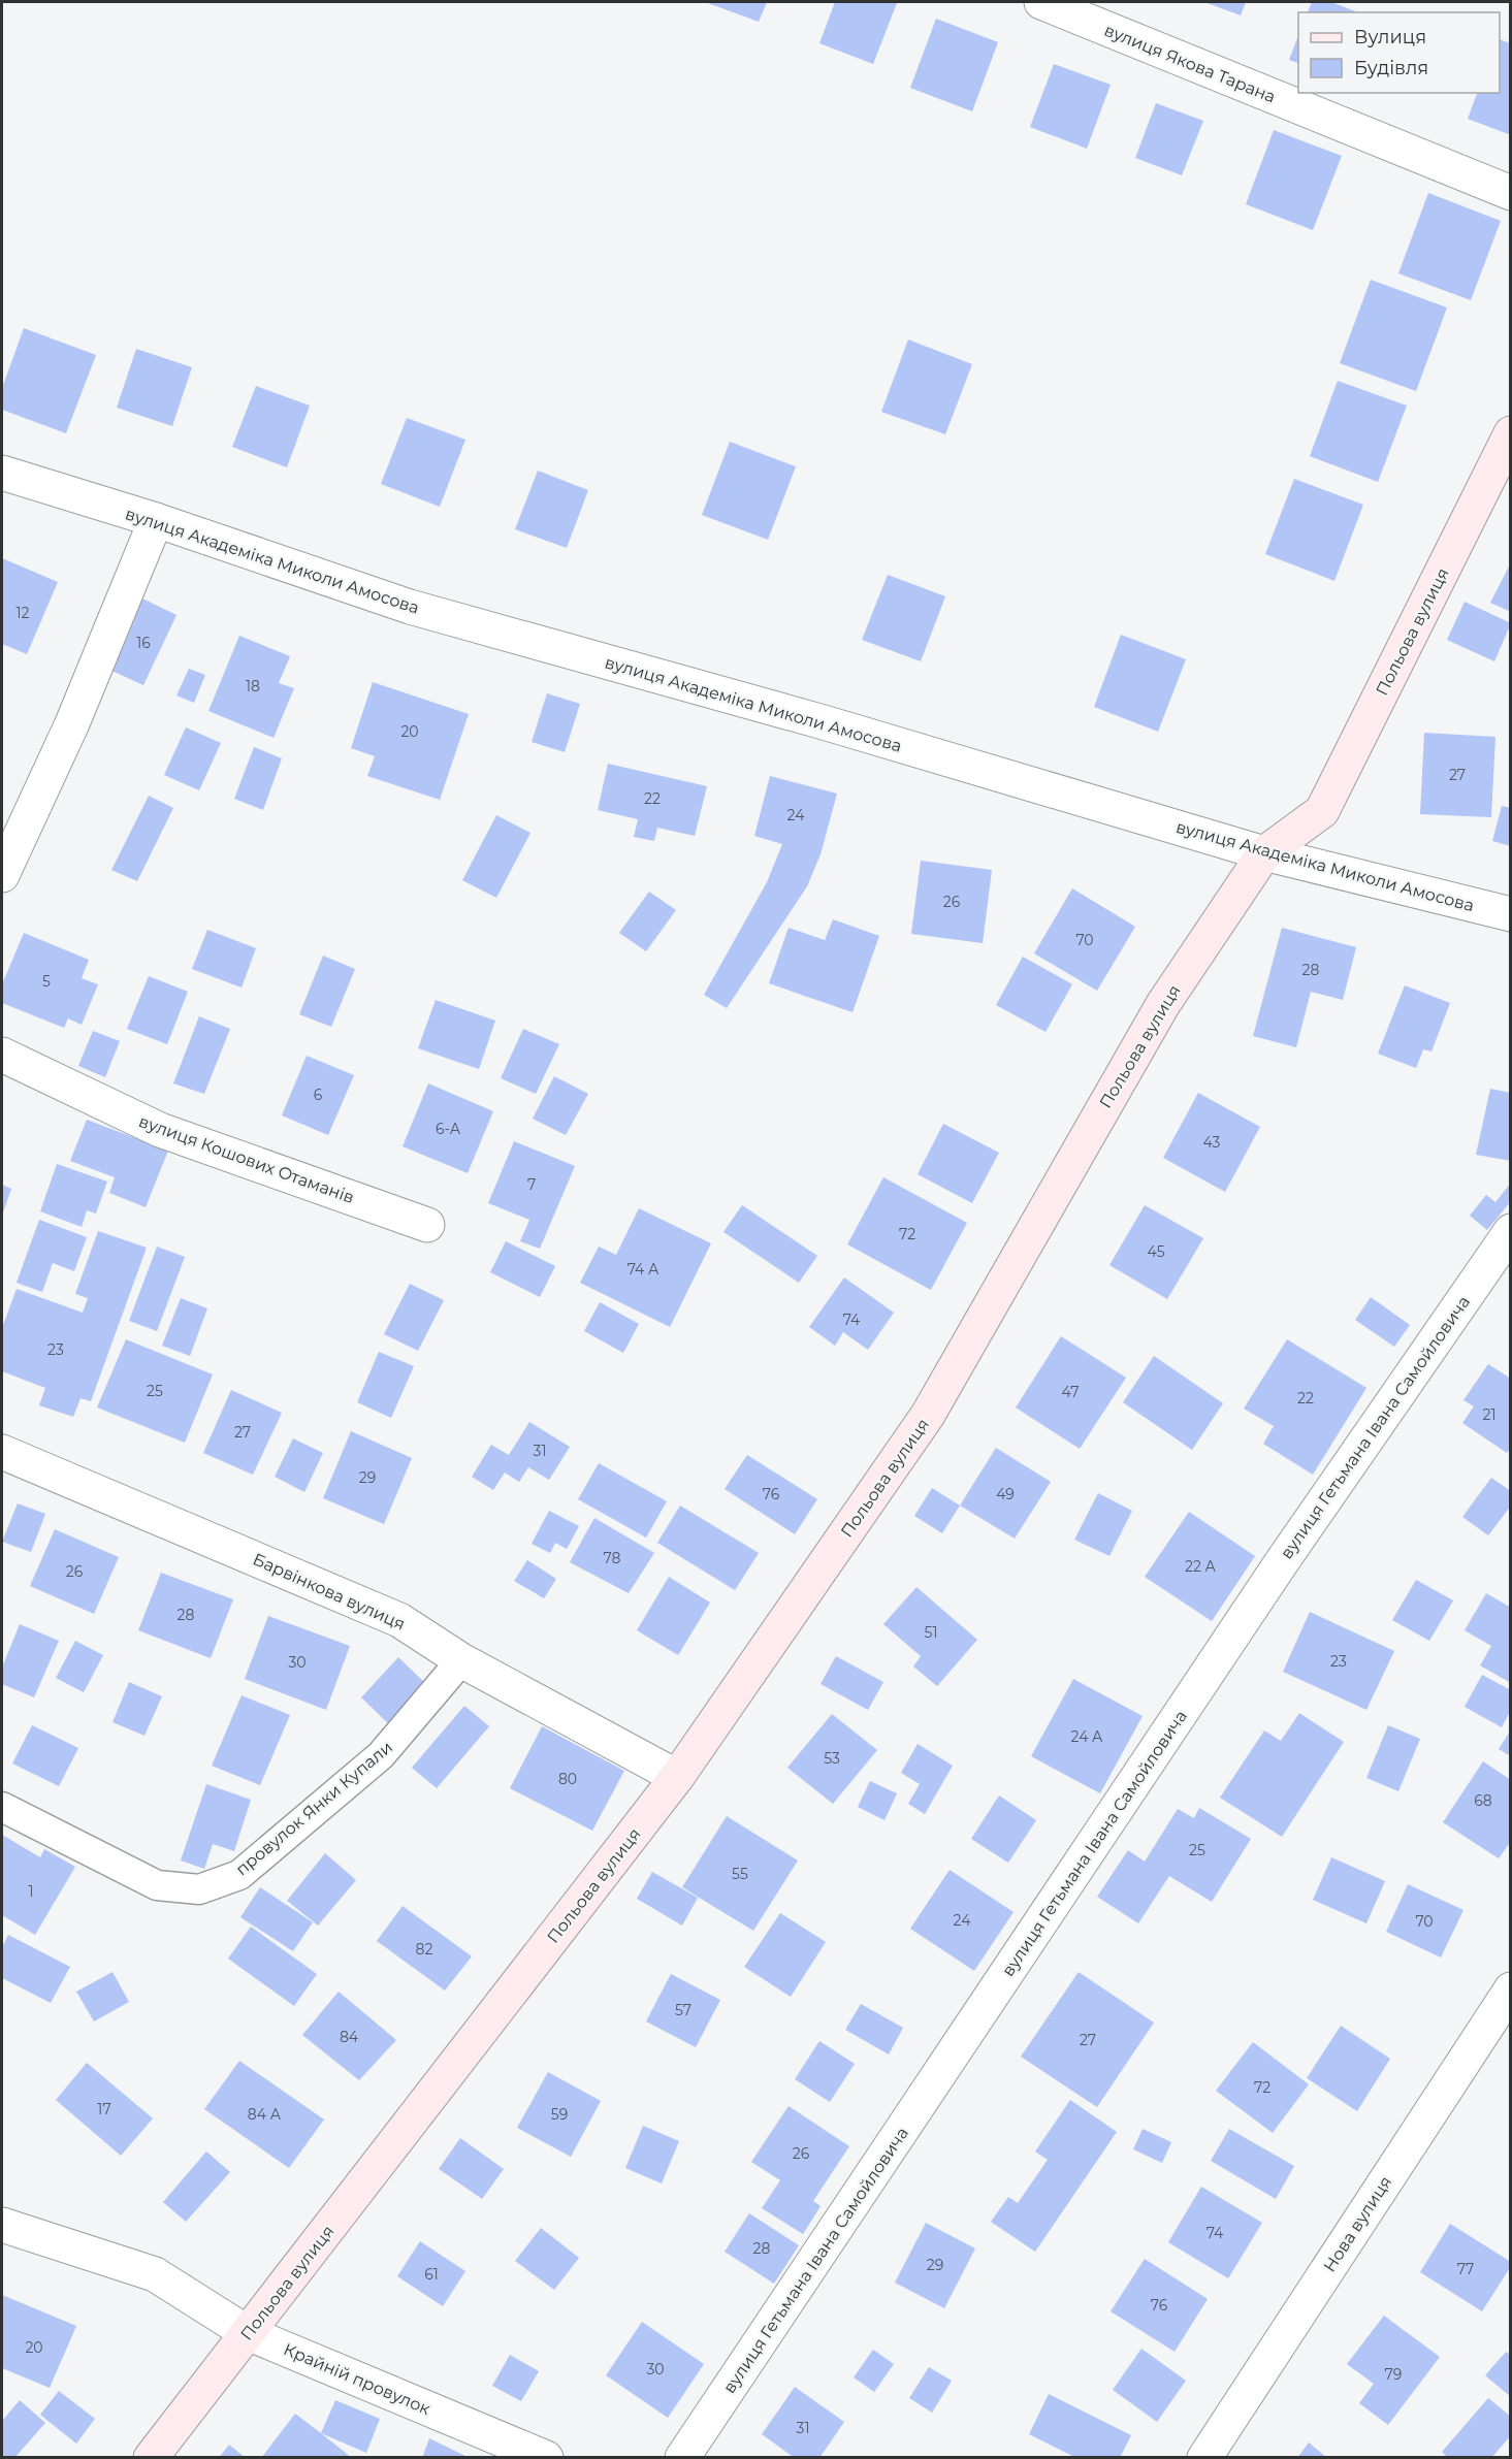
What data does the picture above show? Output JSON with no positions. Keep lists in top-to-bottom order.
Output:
{
  "streets": {
    "street": [
      "вулиця Якова Тарана",
      "вулиця Академіка Миколи Амосова",
      "Польова вулиця",
      "вулиця Кошових Отаманів",
      "вулиця Гетьмана Івана Самойловича",
      "Барвінкова вулиця",
      "Нова вулиця",
      "Крайній провулок"
    ],
    "lane": ["провулок Янки Купали"]
  },
  "crossings": [
    ["вулиця Академіка Миколи Амосова", "Польова вулиця"],
    ["Польова вулиця", "Барвінкова вулиця"],
    ["Польова вулиця", "Крайній провулок"],
    ["Барвінкова вулиця", "провулок Янки Купали"]
  ],
  "house_numbers": [
    "12",
    "16",
    "18",
    "20",
    "27",
    "22",
    "24",
    "26",
    "70",
    "28",
    "5",
    "6",
    "6-А",
    "43",
    "7",
    "72",
    "45",
    "74 А",
    "74",
    "23",
    "25",
    "47",
    "22",
    "21",
    "27",
    "31",
    "29",
    "76",
    "49",
    "78",
    "22 А",
    "26",
    "28",
    "51",
    "23",
    "30",
    "24 А",
    "53",
    "80",
    "68",
    "25",
    "55",
    "1",
    "24",
    "70",
    "82",
    "57",
    "84",
    "27",
    "72",
    "17",
    "84 А",
    "59",
    "26",
    "74",
    "28",
    "29",
    "77",
    "61",
    "76",
    "20",
    "30",
    "79",
    "31"
  ],
  "legend": ["Вулиця", "Будівля"]
}
